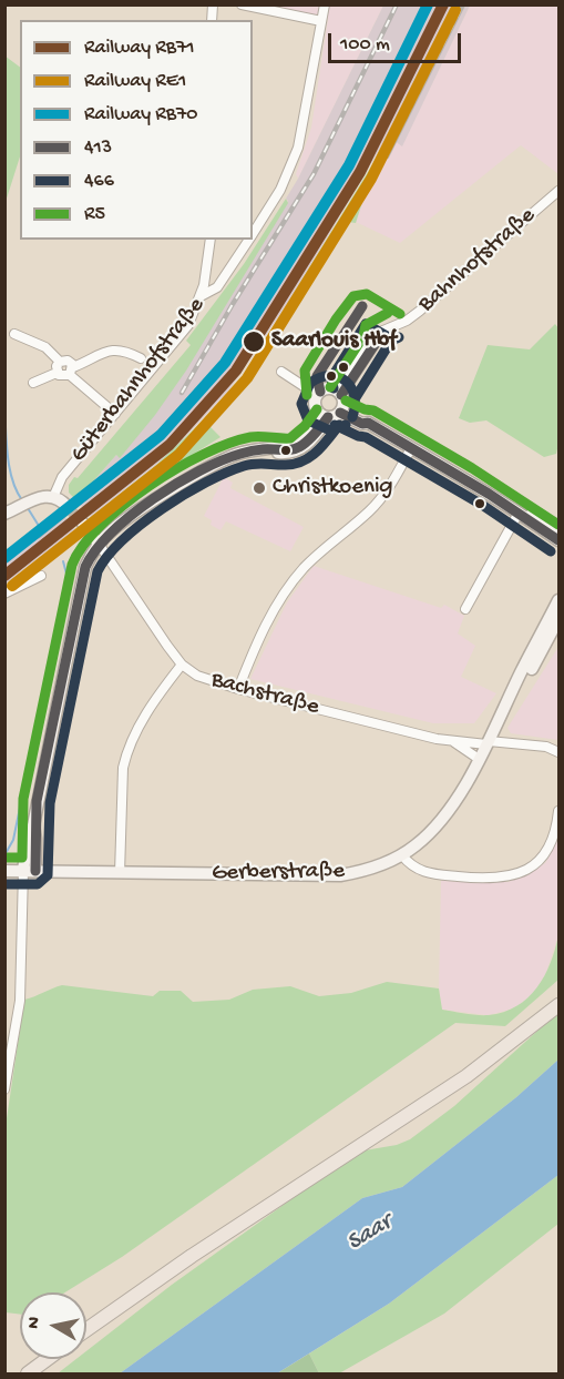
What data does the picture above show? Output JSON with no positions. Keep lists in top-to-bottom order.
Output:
{
  "streets": {
    "street": [
      "Bahnhofstraße",
      "Güterbahnhofstraße",
      "Bachstraße",
      "Gerberstraße"
    ]
  },
  "crossings": [
    ["Bachstraße", "Gerberstraße"]
  ],
  "water": ["Saar"],
  "places": ["Saarlouis Hbf", "Christkoenig"],
  "lines": [
    "rail line RB71",
    "rail line RB70",
    "rail line RE1",
    "transit line R5",
    "transit line 413",
    "transit line 466"
  ],
  "legend": [
    "Railway RB71",
    "Railway RE1",
    "Railway RB70",
    "413",
    "466",
    "R5"
  ],
  "scale_bar": "100 m",
  "north": "left"
}
